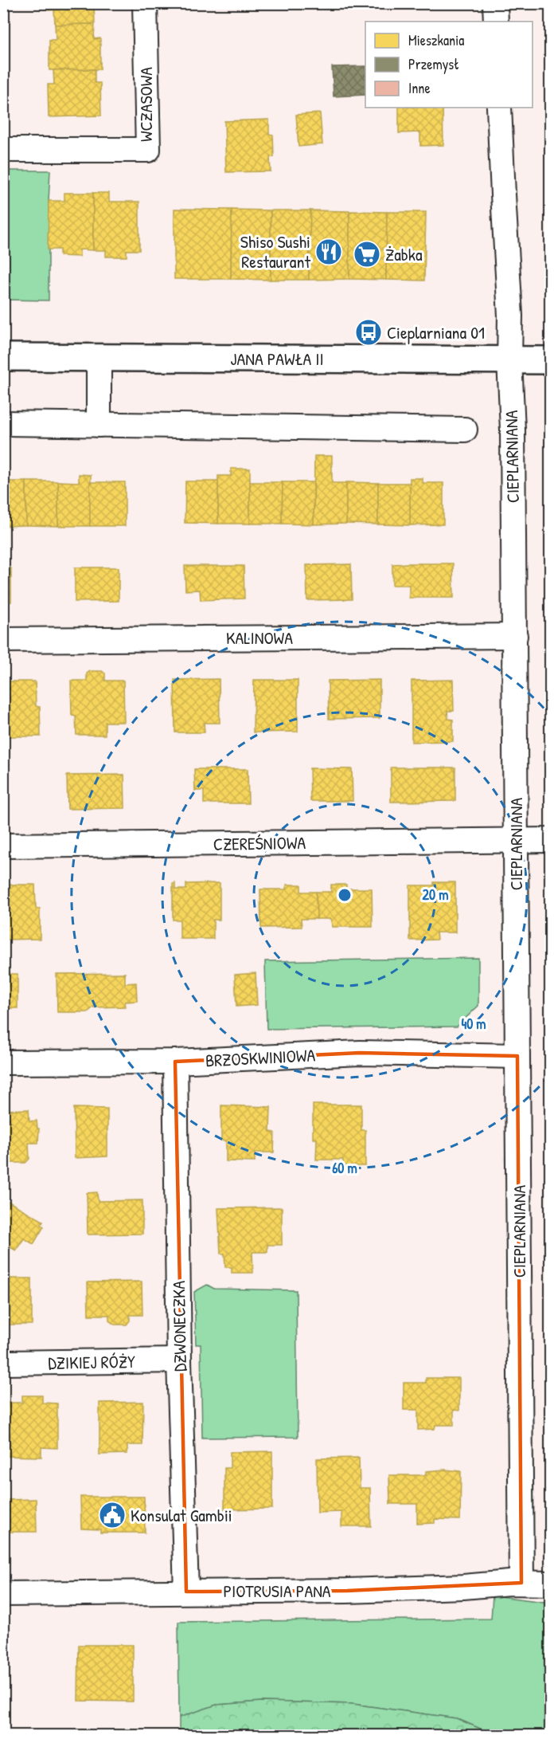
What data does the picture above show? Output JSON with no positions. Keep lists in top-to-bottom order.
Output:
{
  "streets": {
    "street": [
      "WCZASOWA",
      "JANA PAWŁA II",
      "CIEPLARNIANA",
      "KALINOWA",
      "CZEREŚNIOWA",
      "BRZOSKWINIOWA",
      "DZWONECZKA",
      "DZIKIEJ RÓŻY",
      "PIOTRUSIA PANA"
    ]
  },
  "crossings": [
    ["JANA PAWŁA II", "CIEPLARNIANA"],
    ["CIEPLARNIANA", "KALINOWA"],
    ["CIEPLARNIANA", "CZEREŚNIOWA"],
    ["CIEPLARNIANA", "BRZOSKWINIOWA"],
    ["CIEPLARNIANA", "PIOTRUSIA PANA"],
    ["BRZOSKWINIOWA", "DZWONECZKA"],
    ["DZWONECZKA", "DZIKIEJ RÓŻY"],
    ["DZWONECZKA", "PIOTRUSIA PANA"]
  ],
  "places": {
    "restaurant": ["Shiso Sushi Restaurant"],
    "supermarket": ["Żabka"],
    "bus stop": ["Cieplarniana 01"],
    "public building": ["Konsulat Gambii"]
  },
  "legend": ["Mieszkania", "Przemysł", "Inne"],
  "rings": ["20 m", "40 m", "60 m"]
}
